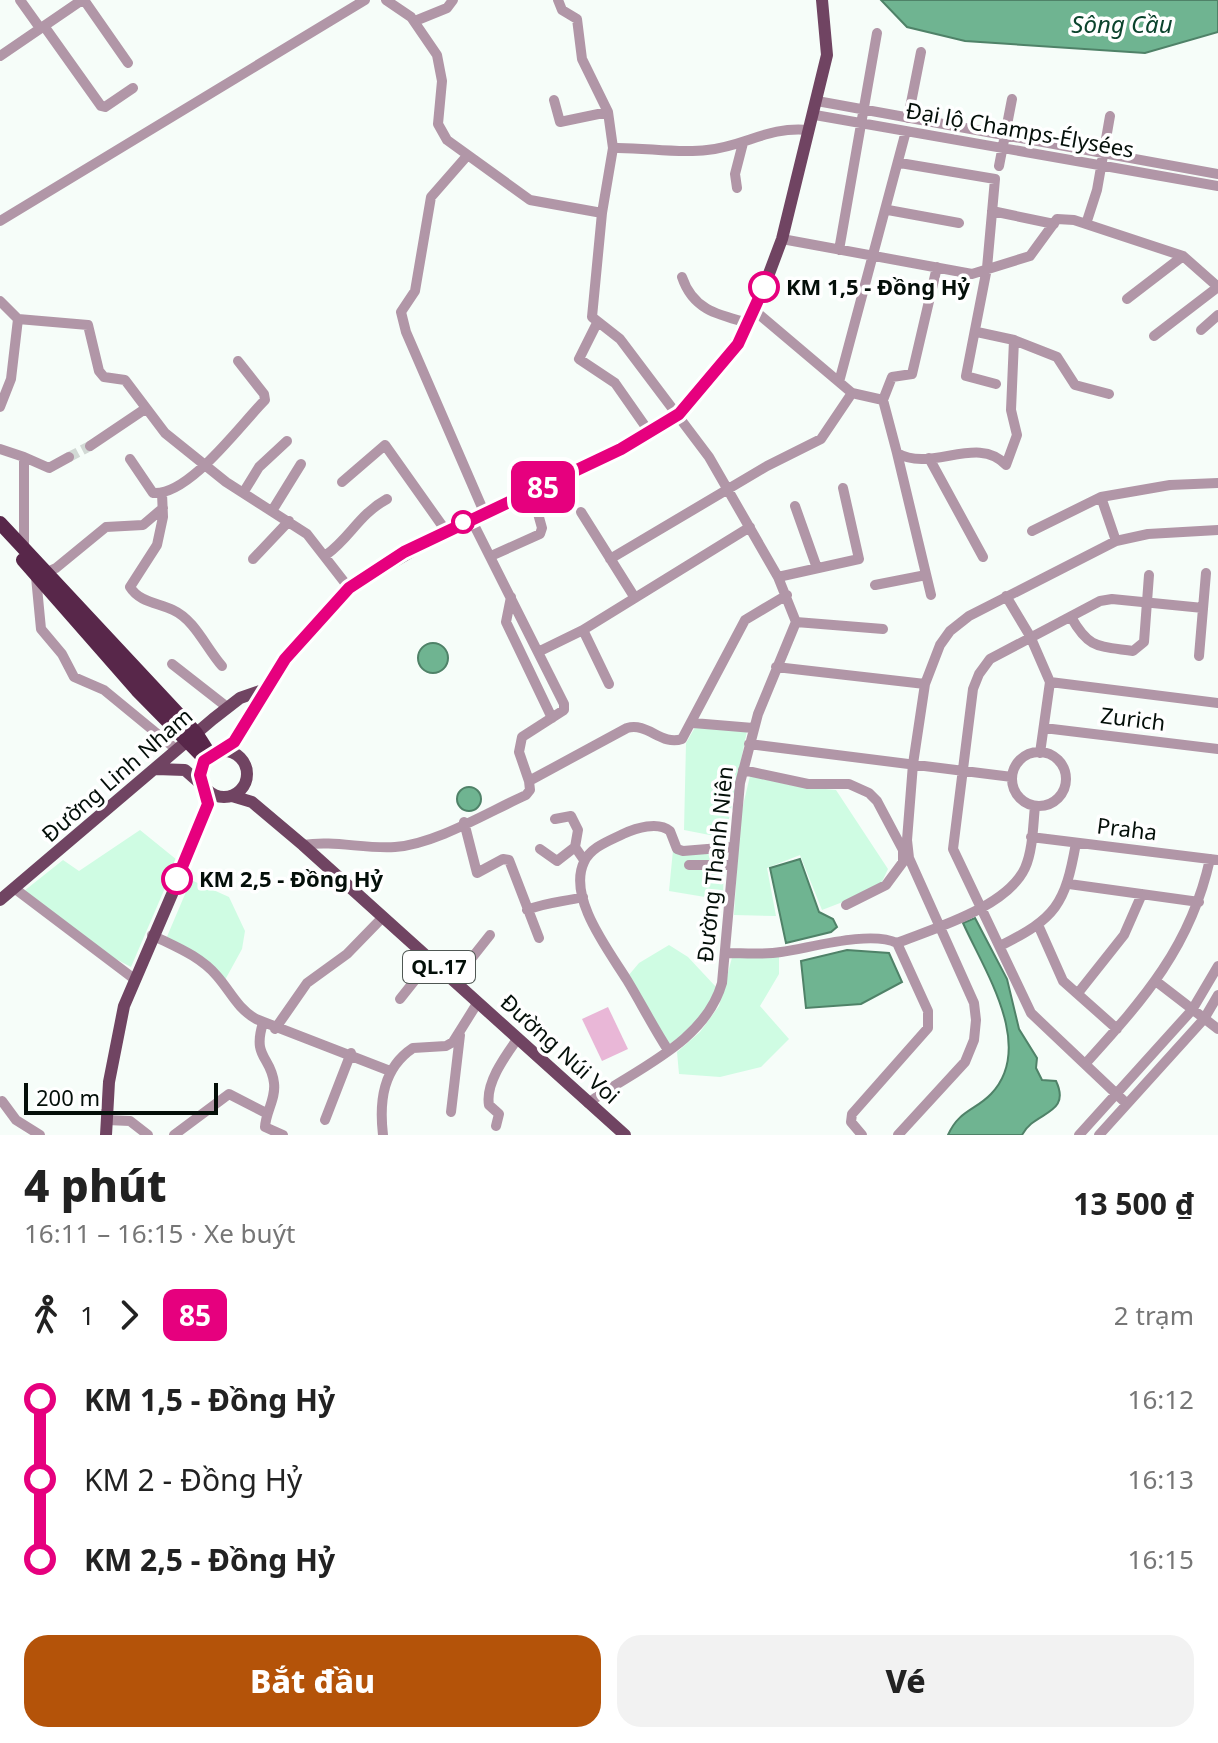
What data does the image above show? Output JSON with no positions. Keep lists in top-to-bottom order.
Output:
{
  "streets": {
    "main road": ["Đường Linh Nham", "QL.17", "Đường Núi Voi"],
    "street": [
      "Đại lộ Champs-Élysées",
      "Zurich",
      "Praha",
      "Đường Thanh Niên"
    ]
  },
  "crossings": [
    ["Đường Linh Nham", "QL.17"],
    ["Đường Thanh Niên", "Đường Núi Voi"],
    ["QL.17", "Đường Núi Voi"]
  ],
  "water": ["Sông Cầu"],
  "places": ["KM 1,5 - Đồng Hỷ", "KM 2,5 - Đồng Hỷ"],
  "lines": ["bus line 85"],
  "scale_bar": "200 m",
  "page": {
    "on_map": "85",
    "scale": "200 m",
    "heading": ["4 phút", "16:11 – 16:15 · Xe buýt", "13 500 ₫"],
    "legs": ["1", "85", "2 trạm"],
    "list": [
      {
        "name": "KM 1,5 - Đồng Hỷ",
        "value": "16:12"
      },
      {
        "name": "KM 2 - Đồng Hỷ",
        "value": "16:13"
      },
      {
        "name": "KM 2,5 - Đồng Hỷ",
        "value": "16:15"
      }
    ],
    "buttons": ["Bắt đầu", "Vé"]
  }
}
